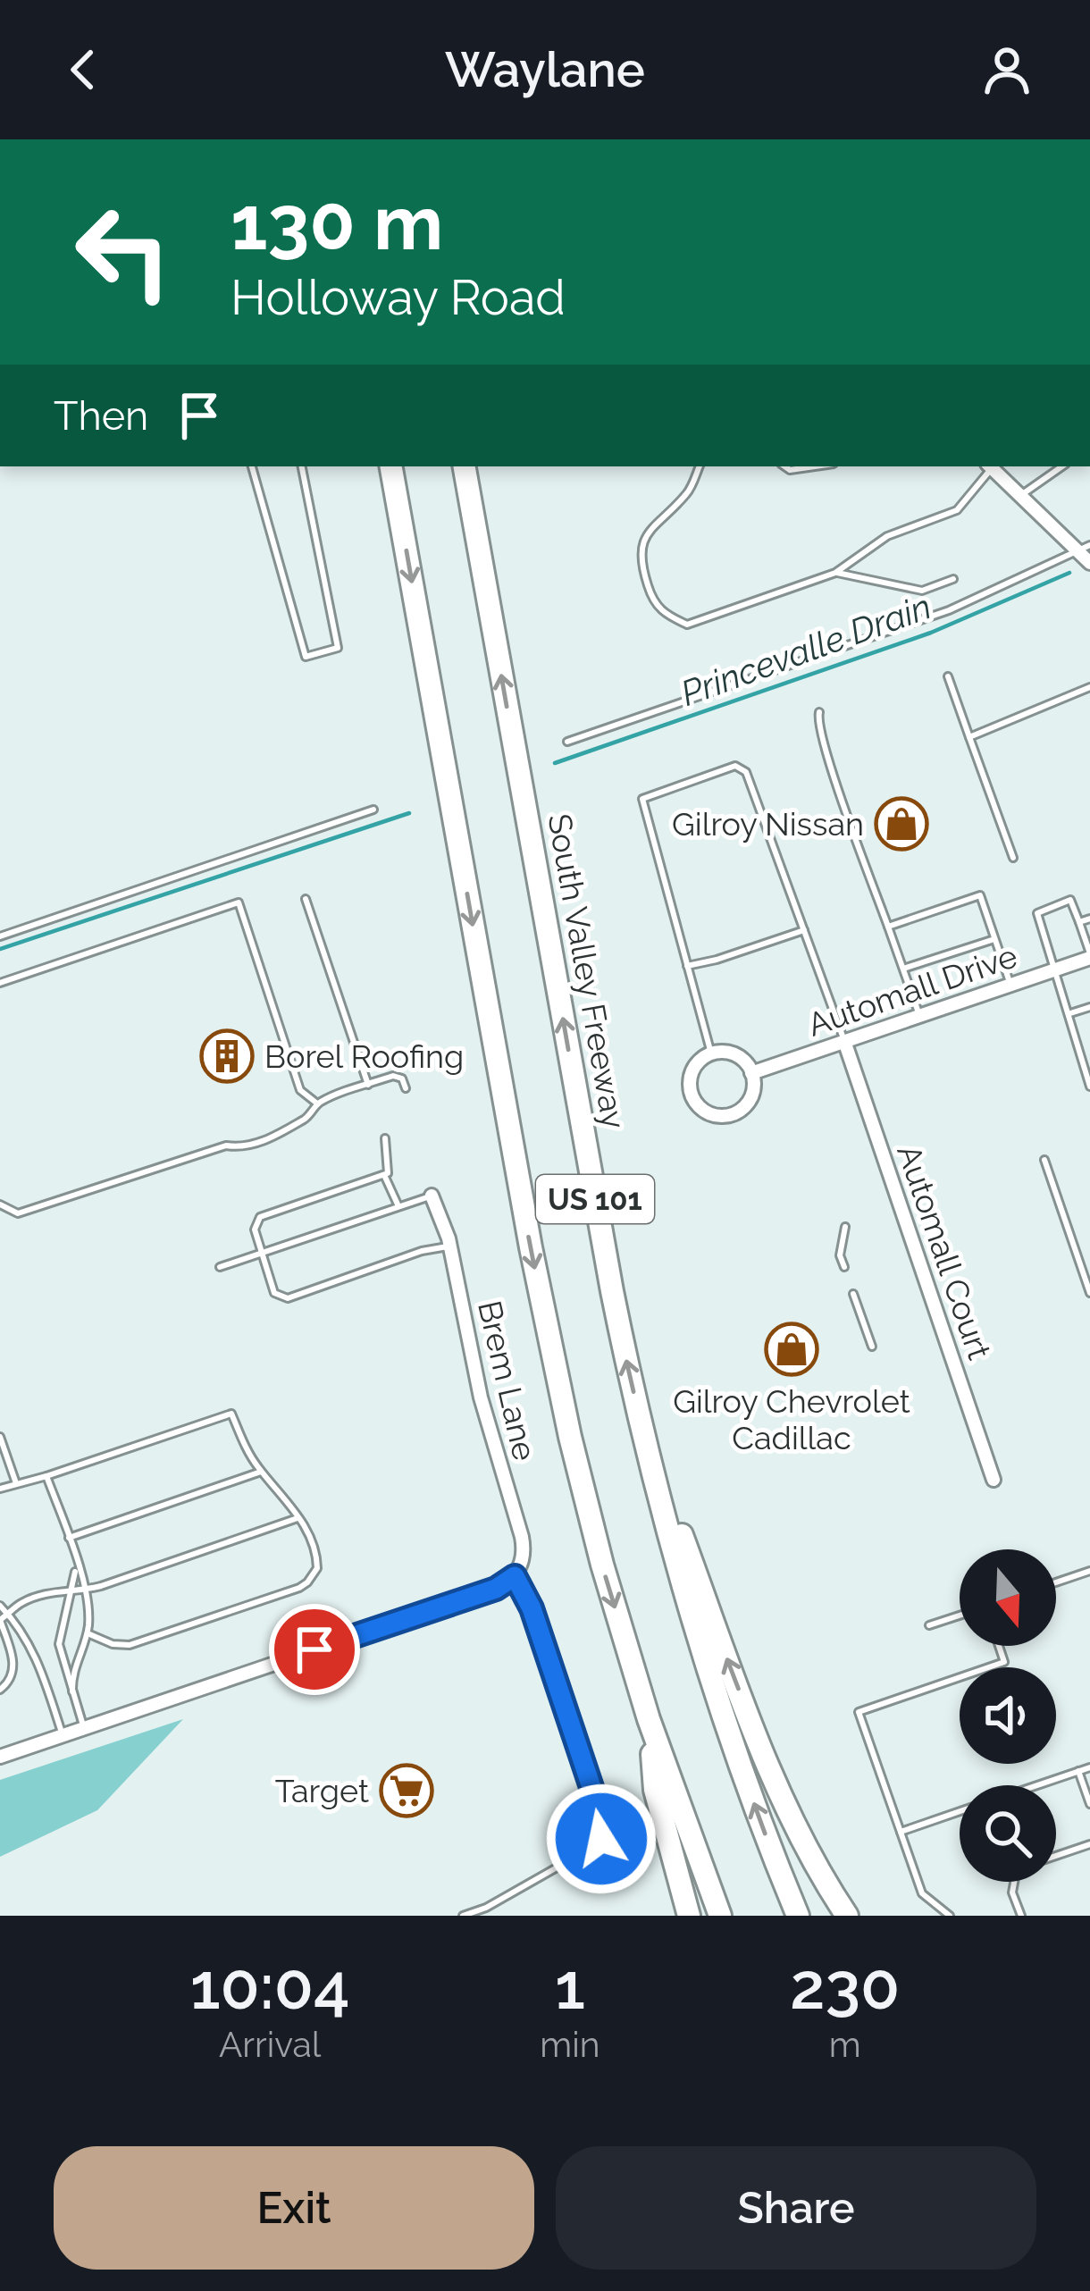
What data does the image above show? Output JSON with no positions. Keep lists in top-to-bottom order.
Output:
{
  "streets": {
    "highway": ["South Valley Freeway", "US 101"],
    "street": ["Automall Drive", "Automall Court", "Brem Lane"]
  },
  "crossings": [
    ["Automall Drive", "Automall Court"]
  ],
  "water": ["Princevalle Drain"],
  "places": {
    "shop": ["Gilroy Nissan", "Gilroy Chevrolet Cadillac"],
    "building": ["Borel Roofing"],
    "supermarket": ["Target"]
  },
  "north": "bottom",
  "page": {
    "header": "Waylane",
    "turn": ["130 m", "Holloway Road"],
    "then": "Then",
    "eta": [
      "10:04",
      "Arrival",
      "1",
      "min",
      "230",
      "m"
    ],
    "buttons": ["Exit", "Share"]
  }
}
